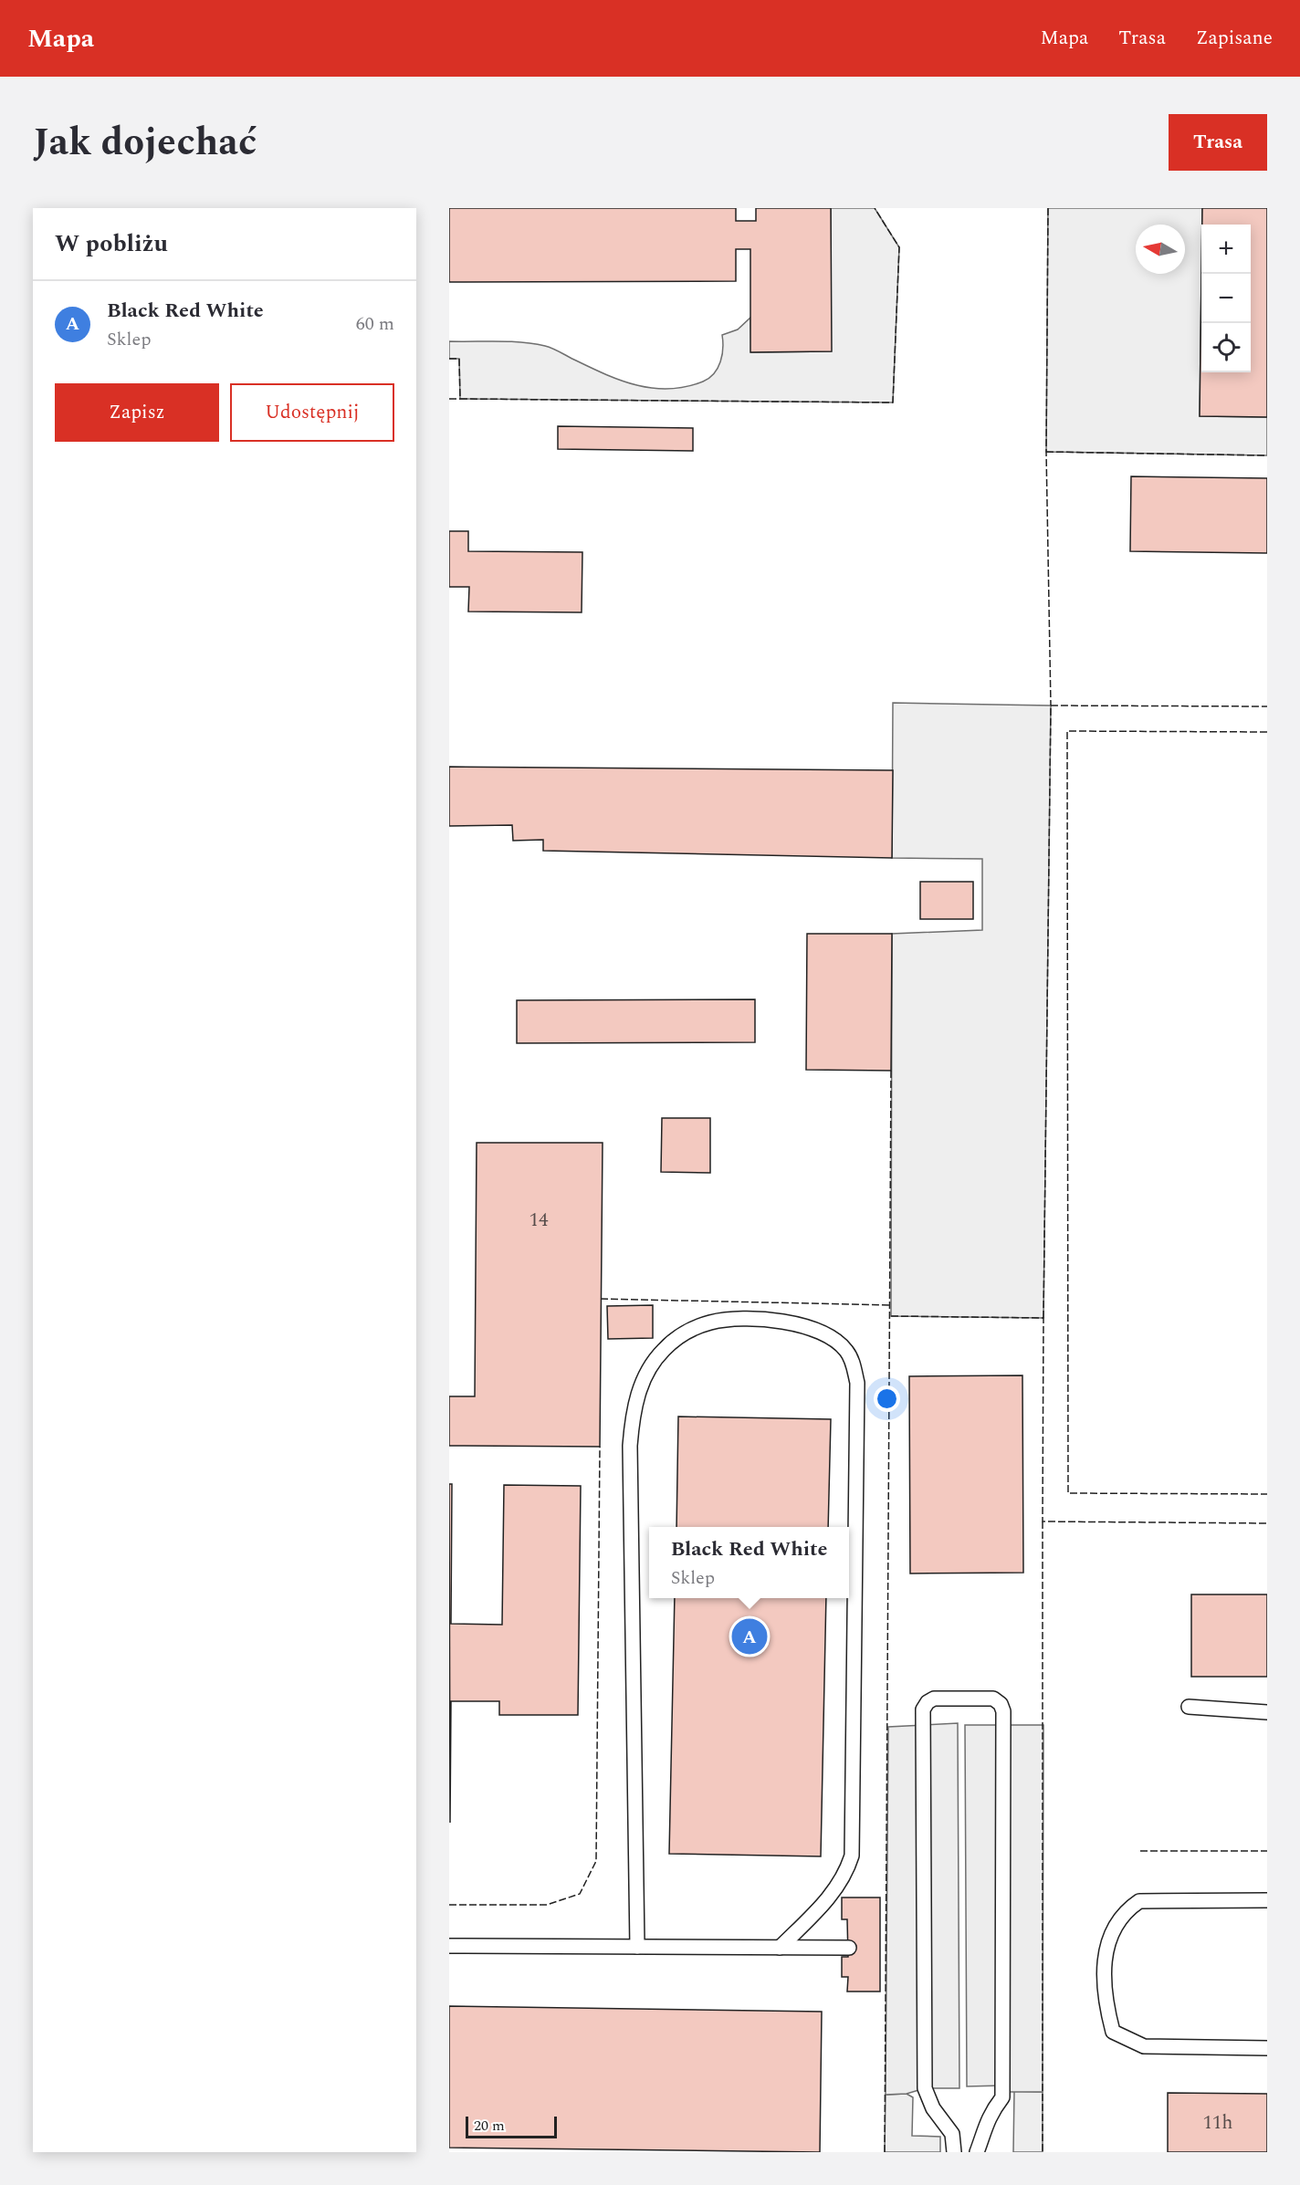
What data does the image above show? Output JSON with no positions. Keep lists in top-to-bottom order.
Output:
{
  "house_numbers": ["14", "11h"],
  "scale_bar": "20 m",
  "north": "left",
  "page": {
    "header": "Mapa",
    "nav": ["Mapa", "Trasa", "Zapisane"],
    "title": "Jak dojechać",
    "buttons": [
      "Trasa",
      ["Zapisz", "Udostępnij"]
    ],
    "heading": "W pobliżu",
    "map_buttons": ["+", "−"],
    "list": [
      {
        "mark": "A",
        "name": "Black Red White",
        "note": "Sklep",
        "value": "60 m"
      }
    ],
    "popup": ["Black Red White", "Sklep"],
    "pins": "A",
    "scale": "20 m"
  }
}
